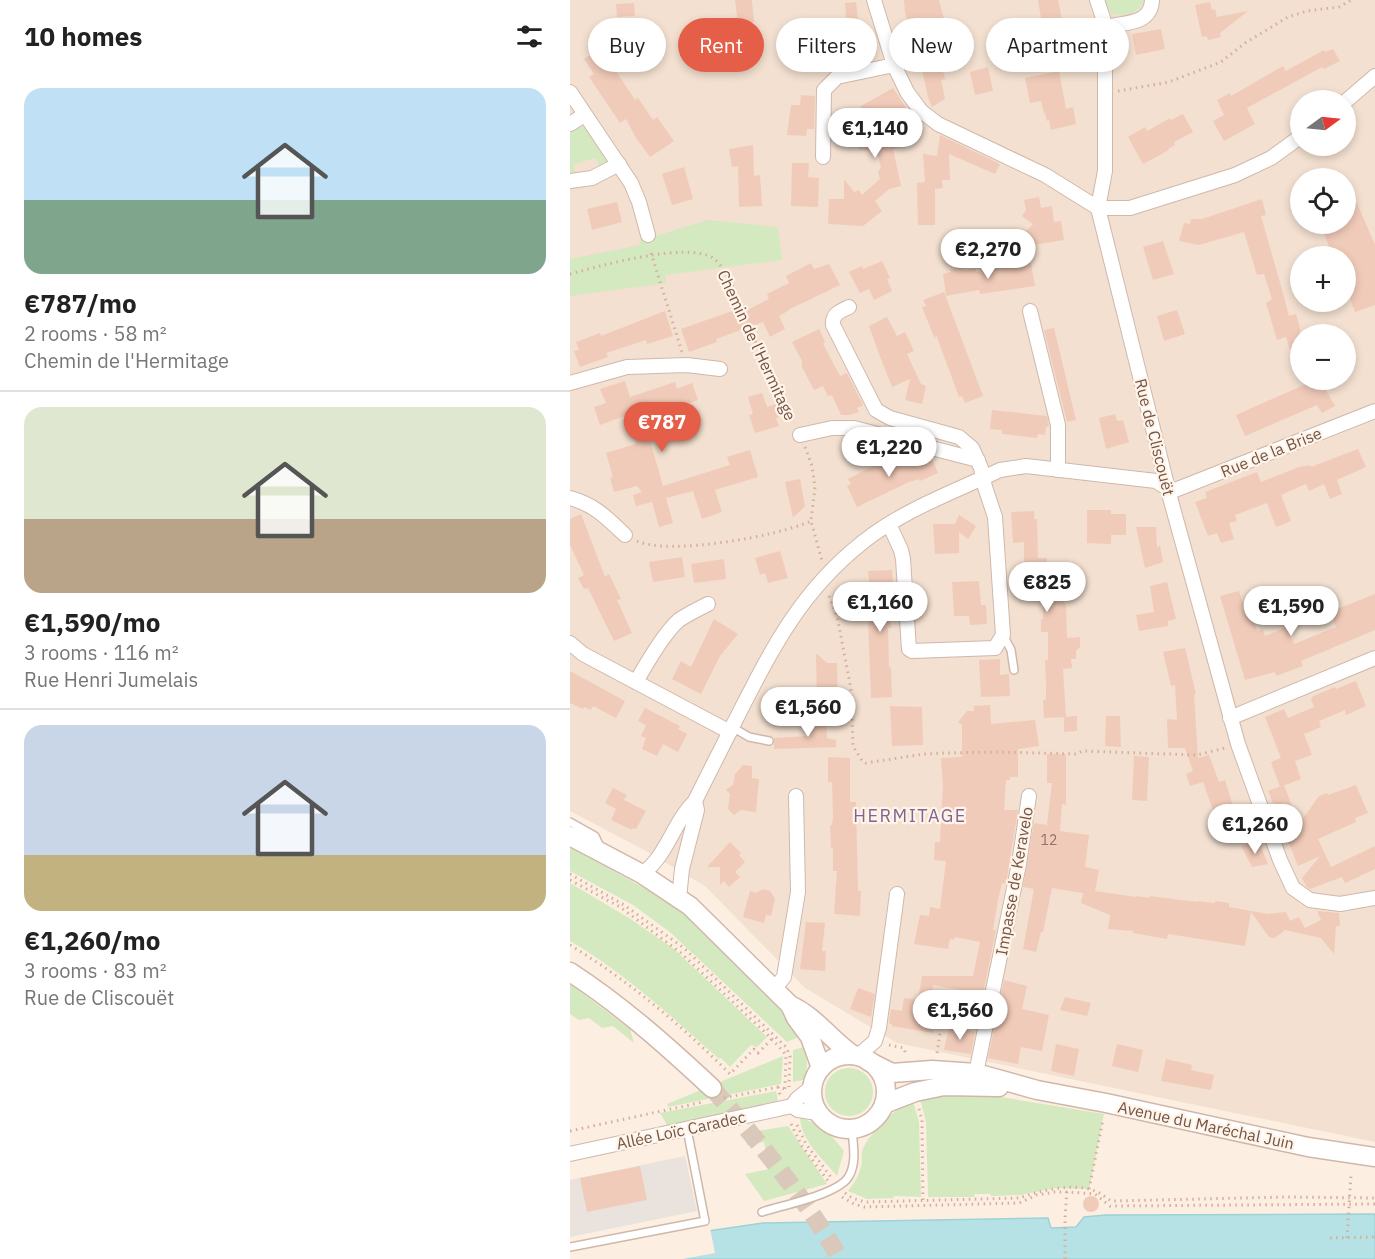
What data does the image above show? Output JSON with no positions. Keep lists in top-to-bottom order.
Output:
{
  "streets": {
    "main road": ["Avenue du Maréchal Juin"],
    "street": [
      "Chemin de l'Hermitage",
      "Rue de Cliscouët",
      "Rue de la Brise",
      "Impasse de Keravelo",
      "Allée Loïc Caradec"
    ]
  },
  "crossings": [
    ["Chemin de l'Hermitage", "Rue de Cliscouët"],
    ["Rue de Cliscouët", "Rue de la Brise"],
    ["Impasse de Keravelo", "Avenue du Maréchal Juin"],
    ["Avenue du Maréchal Juin", "Allée Loïc Caradec"]
  ],
  "districts": ["HERMITAGE"],
  "house_numbers": ["12"],
  "north": "right",
  "page": {
    "heading": "10 homes",
    "chip": [
      "Buy",
      "Rent",
      "Filters",
      "New",
      "Apartment"
    ],
    "list": [
      {
        "name": "€787/mo",
        "note": "2 rooms · 58 m² · Chemin de l'Hermitage"
      },
      {
        "name": "€1,590/mo",
        "note": "3 rooms · 116 m² · Rue Henri Jumelais"
      },
      {
        "name": "€1,260/mo",
        "note": "3 rooms · 83 m² · Rue de Cliscouët"
      }
    ],
    "map_buttons": ["+", "−"],
    "price": [
      "€1,140",
      "€2,270",
      "€787",
      "€1,220",
      "€825",
      "€1,160",
      "€1,590",
      "€1,560",
      "€1,260",
      "€1,560"
    ]
  }
}
